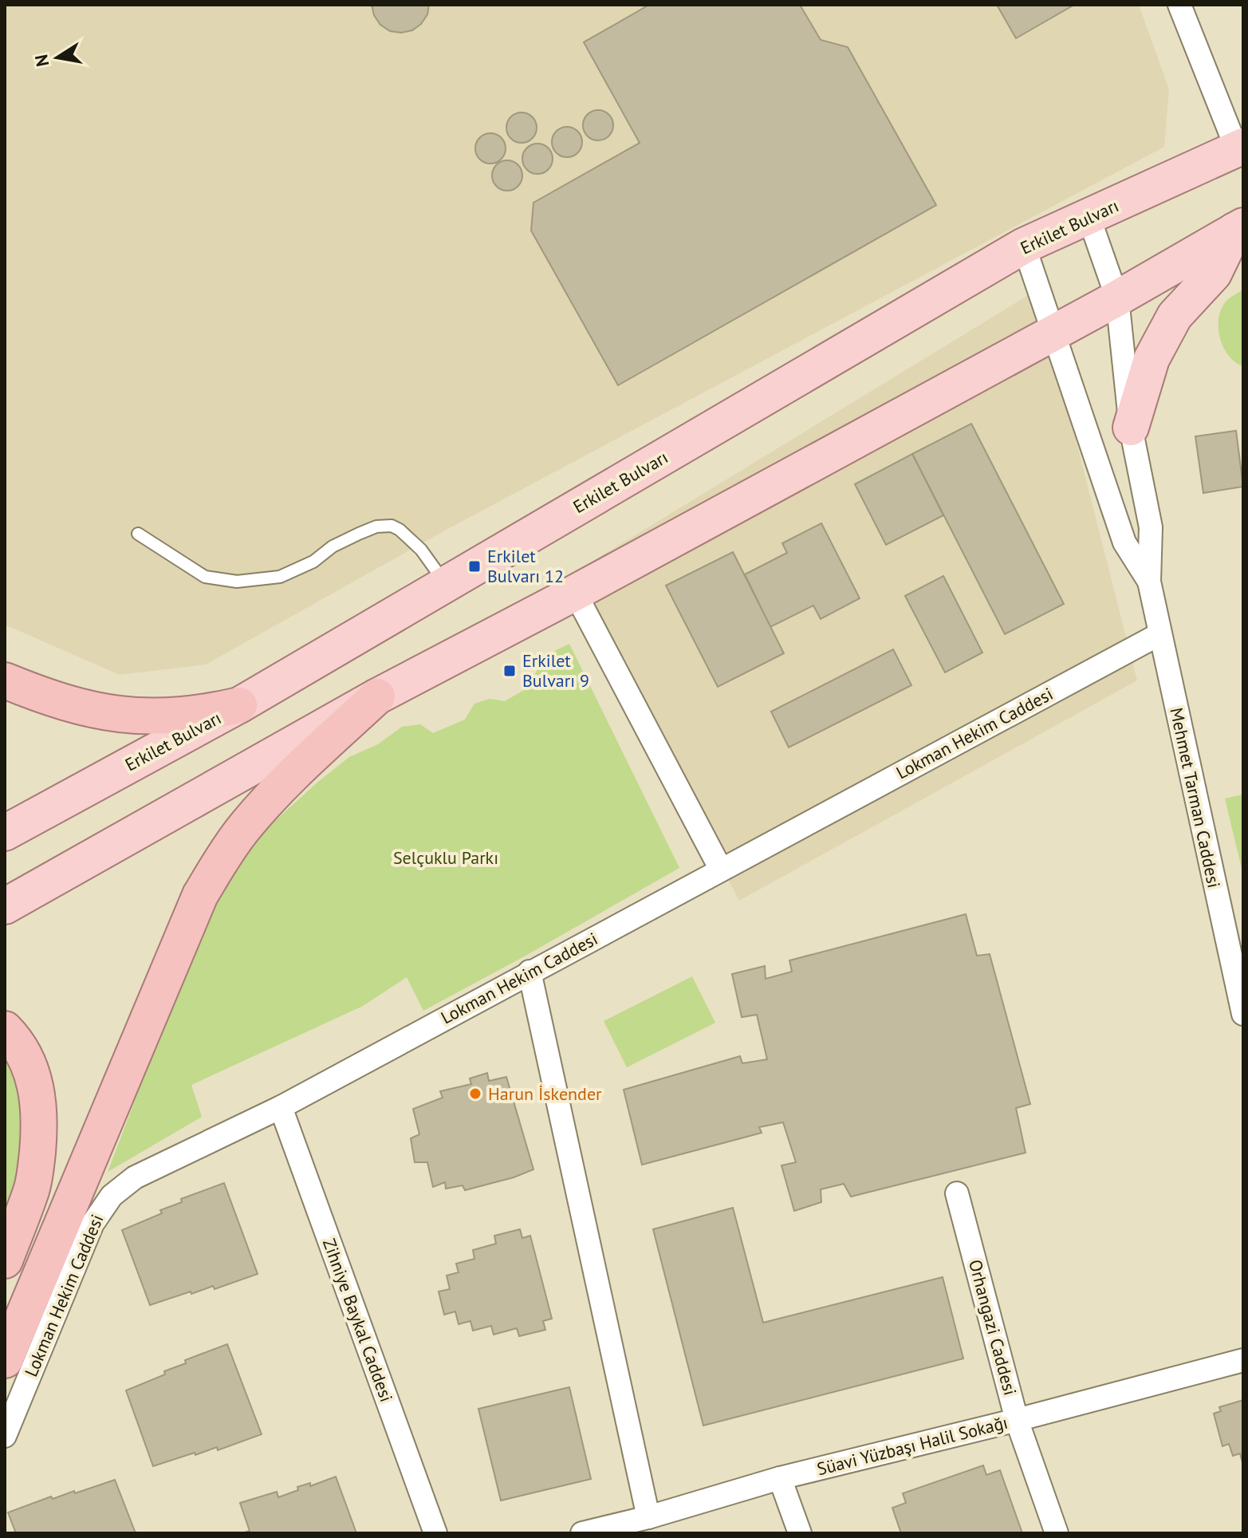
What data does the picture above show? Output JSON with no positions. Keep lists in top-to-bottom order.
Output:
{
  "streets": {
    "main road": ["Erkilet Bulvarı"],
    "street": [
      "Lokman Hekim Caddesi",
      "Mehmet Tarman Caddesi",
      "Zihniye Baykal Caddesi",
      "Orhangazi Caddesi",
      "Süavi Yüzbaşı Halil Sokağı"
    ]
  },
  "crossings": [
    ["Erkilet Bulvarı", "Mehmet Tarman Caddesi"],
    ["Lokman Hekim Caddesi", "Mehmet Tarman Caddesi"],
    ["Lokman Hekim Caddesi", "Zihniye Baykal Caddesi"],
    ["Orhangazi Caddesi", "Süavi Yüzbaşı Halil Sokağı"]
  ],
  "parks": ["Selçuklu Parkı"],
  "places": {
    "transit": ["Erkilet Bulvarı 12", "Erkilet Bulvarı 9"],
    "other": ["Harun İskender"]
  },
  "north": "left"
}
